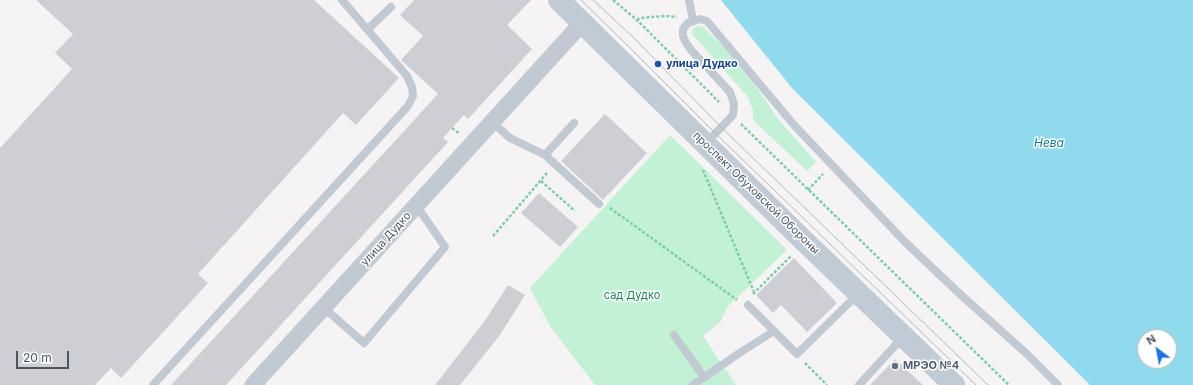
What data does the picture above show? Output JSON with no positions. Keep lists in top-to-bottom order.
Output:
{
  "streets": {
    "main road": ["проспект Обуховской Обороны"],
    "street": ["улица Дудко"]
  },
  "crossings": [
    ["проспект Обуховской Обороны", "улица Дудко"]
  ],
  "water": ["Нева"],
  "parks": ["сад Дудко"],
  "places": ["улица Дудко", "МРЭО №4"],
  "scale_bar": "20 m",
  "north": "top left"
}
